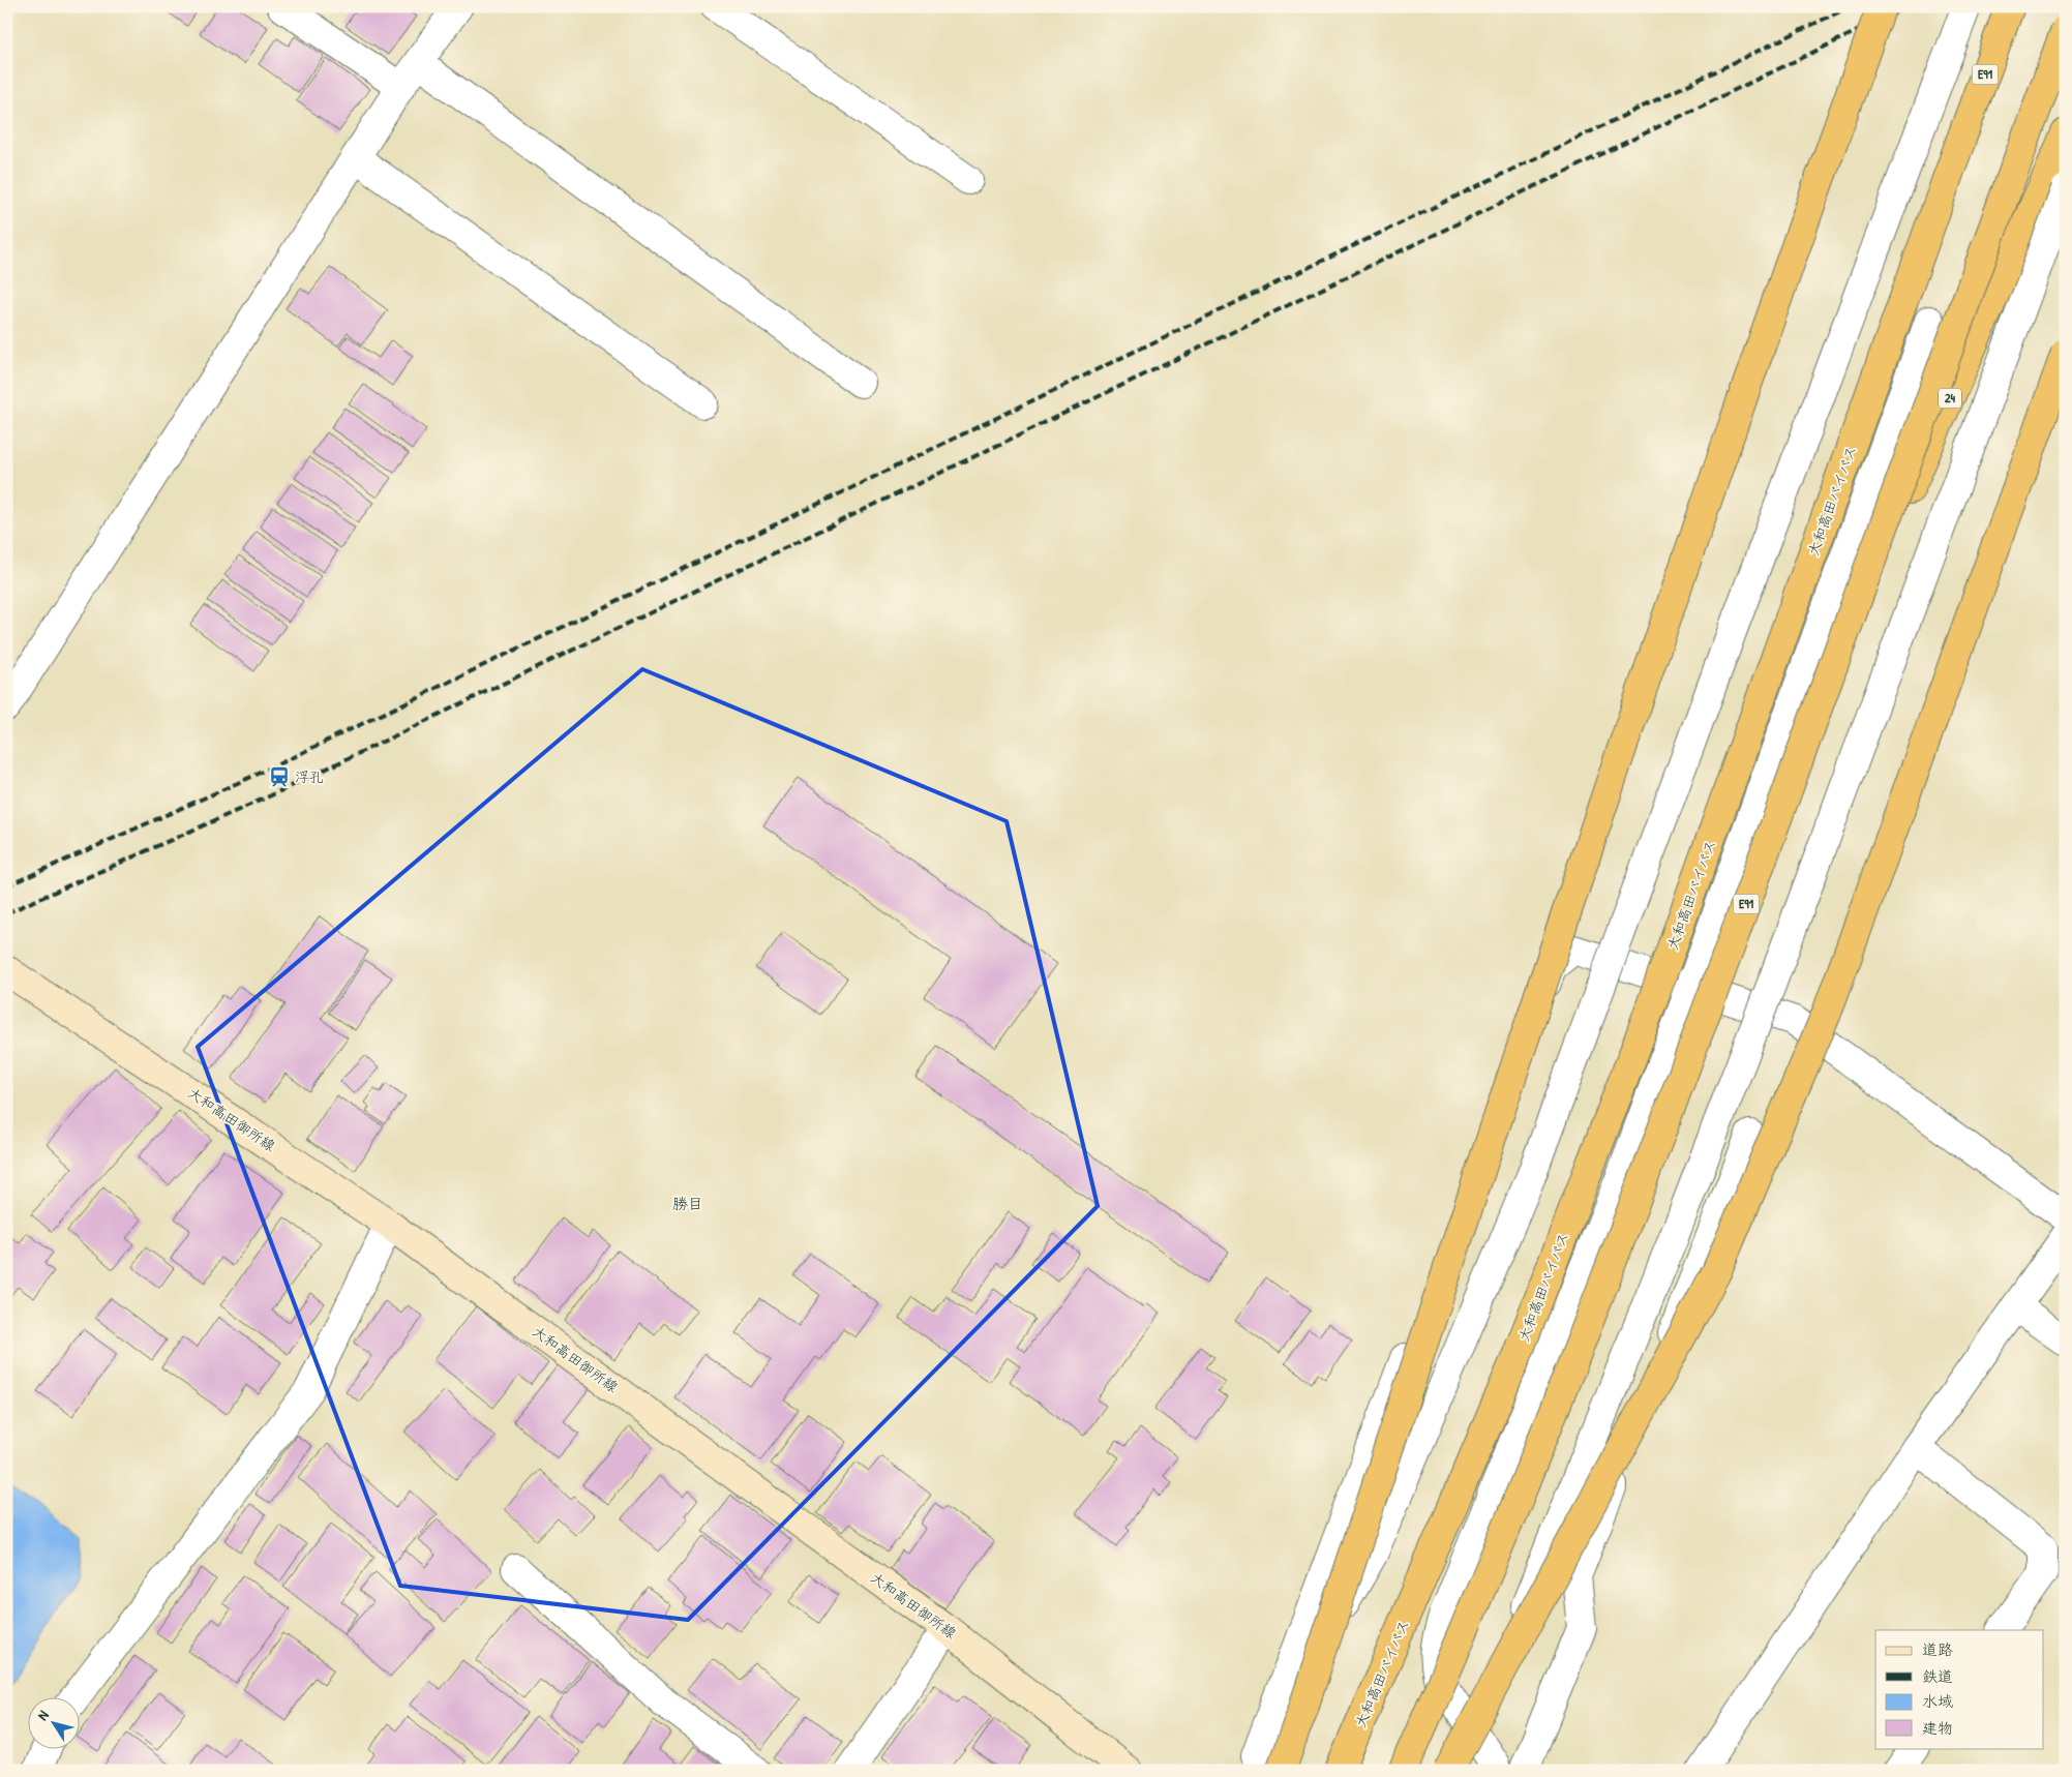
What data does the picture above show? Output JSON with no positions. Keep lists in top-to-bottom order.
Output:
{
  "streets": {
    "highway": ["E91", "24", "大和高田バイパス"],
    "main road": ["大和高田御所線"]
  },
  "crossings": [
    ["E91", "24"]
  ],
  "districts": ["勝目"],
  "places": {
    "station": ["浮孔"]
  },
  "legend": [
    "道路",
    "鉄道",
    "水域",
    "建物"
  ],
  "north": "top left"
}
